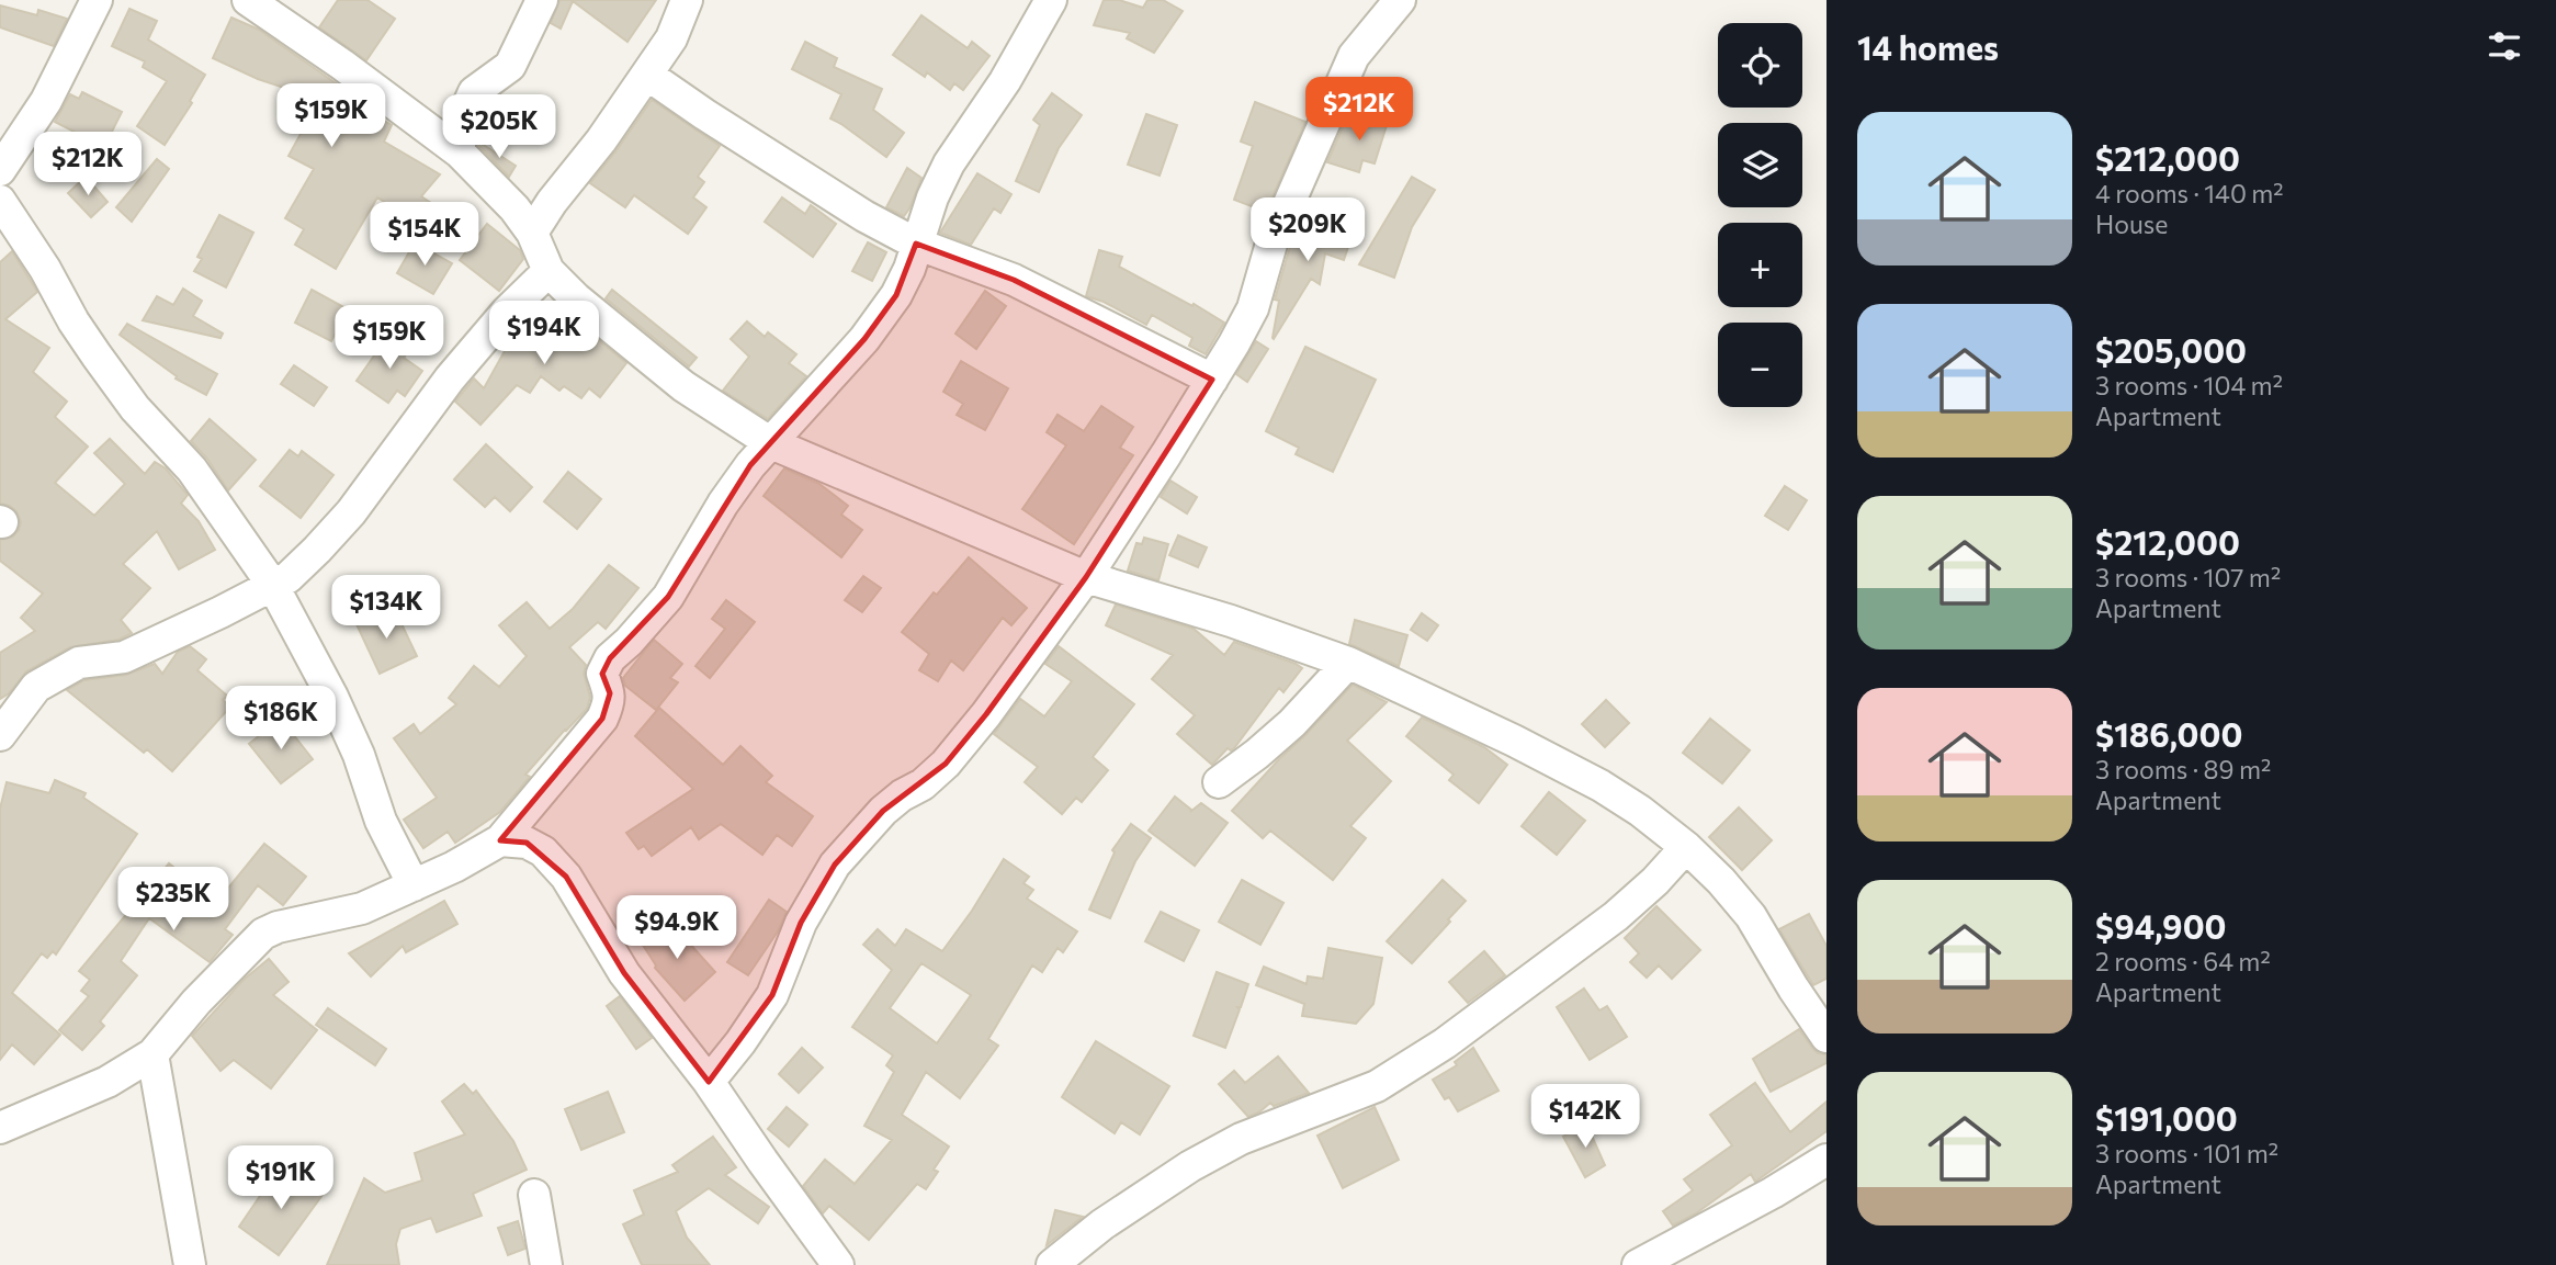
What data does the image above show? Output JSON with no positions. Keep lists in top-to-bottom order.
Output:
{
  "page": {
    "heading": "14 homes",
    "map_buttons": ["+", "−"],
    "price": [
      "$212K",
      "$159K",
      "$205K",
      "$212K",
      "$209K",
      "$154K",
      "$194K",
      "$159K",
      "$134K",
      "$186K",
      "$235K",
      "$94.9K",
      "$142K",
      "$191K"
    ],
    "list": [
      {
        "name": "$212,000",
        "note": "4 rooms · 140 m² · House"
      },
      {
        "name": "$205,000",
        "note": "3 rooms · 104 m² · Apartment"
      },
      {
        "name": "$212,000",
        "note": "3 rooms · 107 m² · Apartment"
      },
      {
        "name": "$186,000",
        "note": "3 rooms · 89 m² · Apartment"
      },
      {
        "name": "$94,900",
        "note": "2 rooms · 64 m² · Apartment"
      },
      {
        "name": "$191,000",
        "note": "3 rooms · 101 m² · Apartment"
      }
    ]
  }
}
